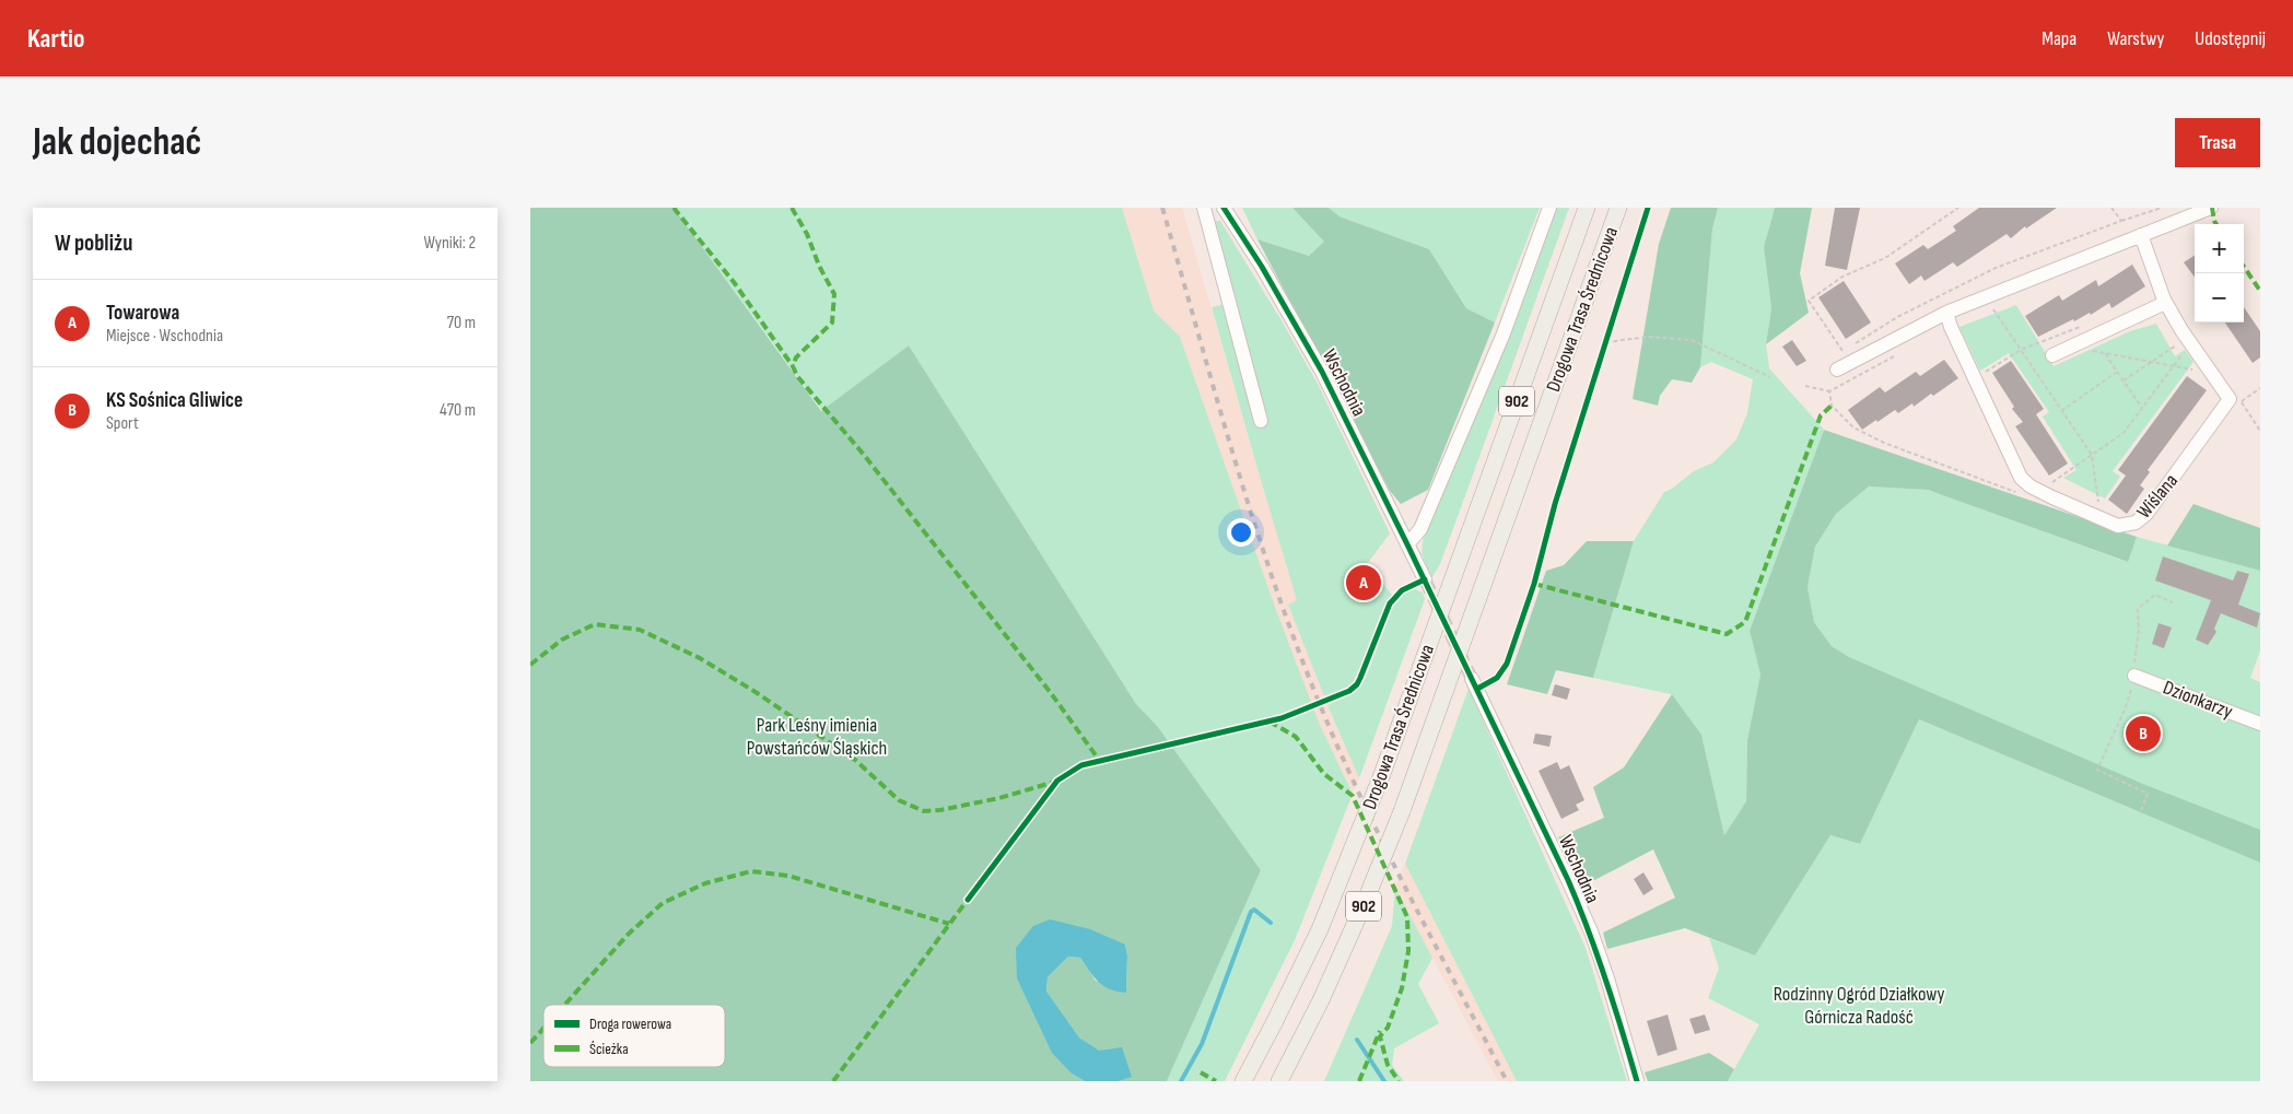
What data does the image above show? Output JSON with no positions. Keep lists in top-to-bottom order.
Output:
{
  "streets": {
    "main road": ["Drogowa Trasa Średnicowa", "902"],
    "street": ["Wschodnia", "Wiślana", "Dzionkarzy"]
  },
  "parks": ["Park Leśny imienia Powstańców Śląskich", "Rodzinny Ogród Działkowy Górnicza Radość"],
  "legend": ["Droga rowerowa", "Ścieżka"],
  "page": {
    "header": "Kartio",
    "nav": ["Mapa", "Warstwy", "Udostępnij"],
    "buttons": "Trasa",
    "title": "Jak dojechać",
    "heading": ["W pobliżu", "Wyniki: 2"],
    "map_buttons": ["+", "−"],
    "list": [
      {
        "mark": "A",
        "name": "Towarowa",
        "note": "Miejsce · Wschodnia",
        "value": "70 m"
      },
      {
        "mark": "B",
        "name": "KS Sośnica Gliwice",
        "note": "Sport",
        "value": "470 m"
      }
    ],
    "pins": ["A", "B"]
  }
}
